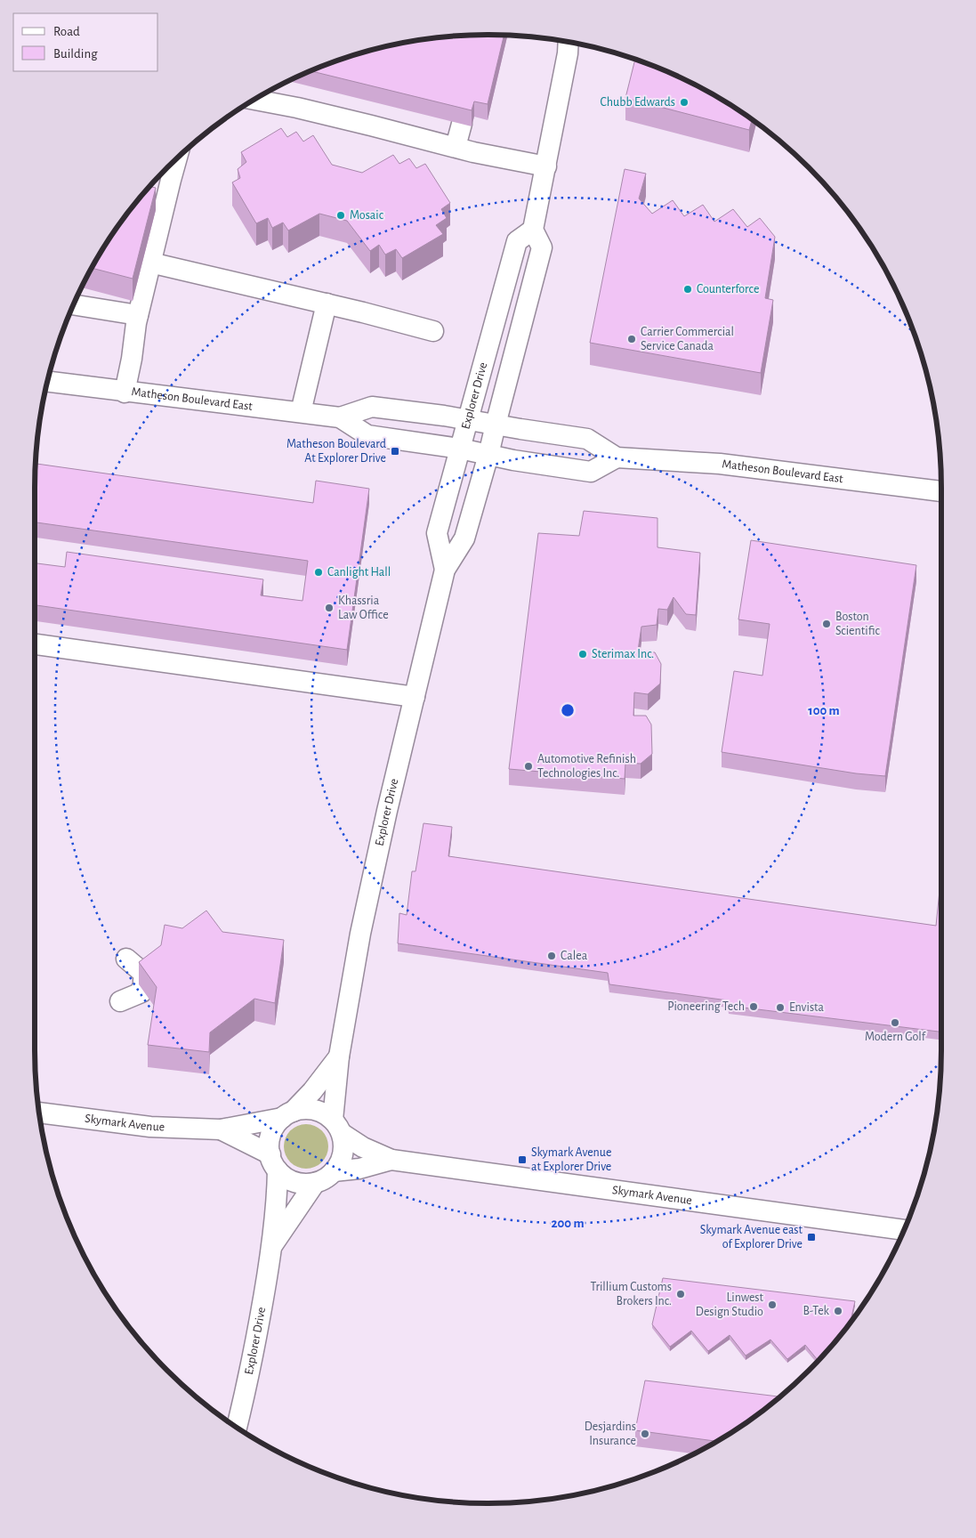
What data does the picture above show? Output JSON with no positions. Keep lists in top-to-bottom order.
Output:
{
  "streets": {
    "street": ["Explorer Drive", "Matheson Boulevard East", "Skymark Avenue"]
  },
  "crossings": [
    ["Explorer Drive", "Matheson Boulevard East"],
    ["Explorer Drive", "Skymark Avenue"]
  ],
  "places": {
    "other": [
      "Chubb Edwards",
      "Mosaic",
      "Counterforce",
      "Carrier Commercial Service Canada",
      "Canlight Hall",
      "Khassria Law Office",
      "Boston Scientific",
      "Sterimax Inc.",
      "Automotive Refinish Technologies Inc.",
      "Calea",
      "Pioneering Tech",
      "Envista",
      "Modern Golf",
      "Trillium Customs Brokers Inc.",
      "Linwest Design Studio",
      "B-Tek",
      "Desjardins Insurance"
    ],
    "transit": ["Matheson Boulevard At Explorer Drive", "Skymark Avenue at Explorer Drive", "Skymark Avenue east of Explorer Drive"]
  },
  "legend": ["Road", "Building"],
  "rings": ["100 m", "200 m"]
}
